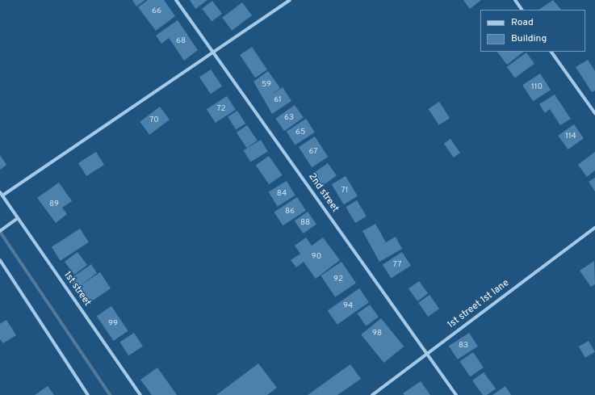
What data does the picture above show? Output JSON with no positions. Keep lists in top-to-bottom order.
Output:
{
  "streets": {
    "street": ["2nd street", "1st street", "1st street 1st lane"]
  },
  "crossings": [
    ["2nd street", "1st street 1st lane"]
  ],
  "house_numbers": [
    "66",
    "68",
    "59",
    "110",
    "61",
    "72",
    "63",
    "70",
    "65",
    "114",
    "67",
    "71",
    "84",
    "89",
    "86",
    "88",
    "90",
    "77",
    "92",
    "94",
    "99",
    "98",
    "83"
  ],
  "legend": ["Road", "Building"]
}
